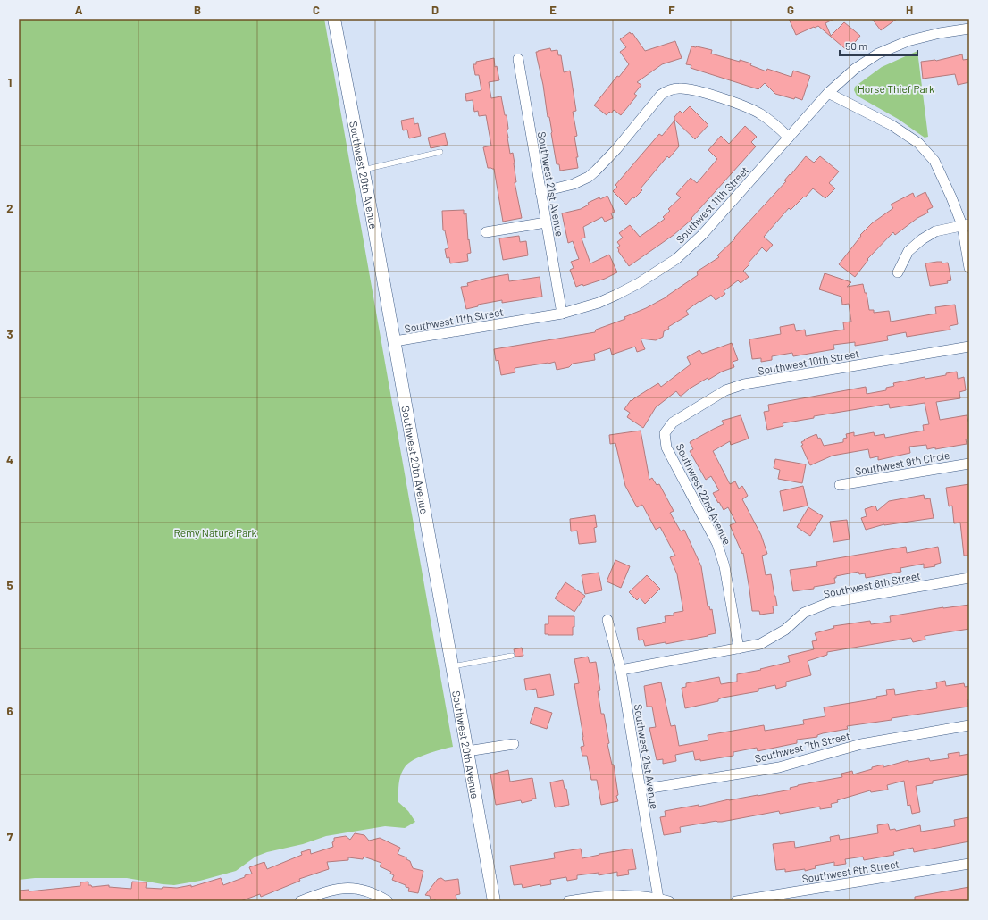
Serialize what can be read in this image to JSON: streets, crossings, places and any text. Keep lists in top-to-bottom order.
{
  "streets": {
    "street": [
      "Southwest 20th Avenue",
      "Southwest 21st Avenue",
      "Southwest 11th Street",
      "Southwest 10th Street",
      "Southwest 9th Circle",
      "Southwest 22nd Avenue",
      "Southwest 8th Street",
      "Southwest 7th Street",
      "Southwest 6th Street"
    ]
  },
  "crossings": [
    ["Southwest 20th Avenue", "Southwest 11th Street"],
    ["Southwest 21st Avenue", "Southwest 11th Street"],
    ["Southwest 21st Avenue", "Southwest 8th Street"],
    ["Southwest 21st Avenue", "Southwest 7th Street"],
    ["Southwest 10th Street", "Southwest 22nd Avenue"],
    ["Southwest 22nd Avenue", "Southwest 8th Street"]
  ],
  "parks": ["Horse Thief Park", "Remy Nature Park"],
  "scale_bar": "50 m",
  "grid": {
    "columns": [
      "A",
      "B",
      "C",
      "D",
      "E",
      "F",
      "G",
      "H"
    ],
    "rows": [
      "1",
      "2",
      "3",
      "4",
      "5",
      "6",
      "7"
    ]
  }
}
